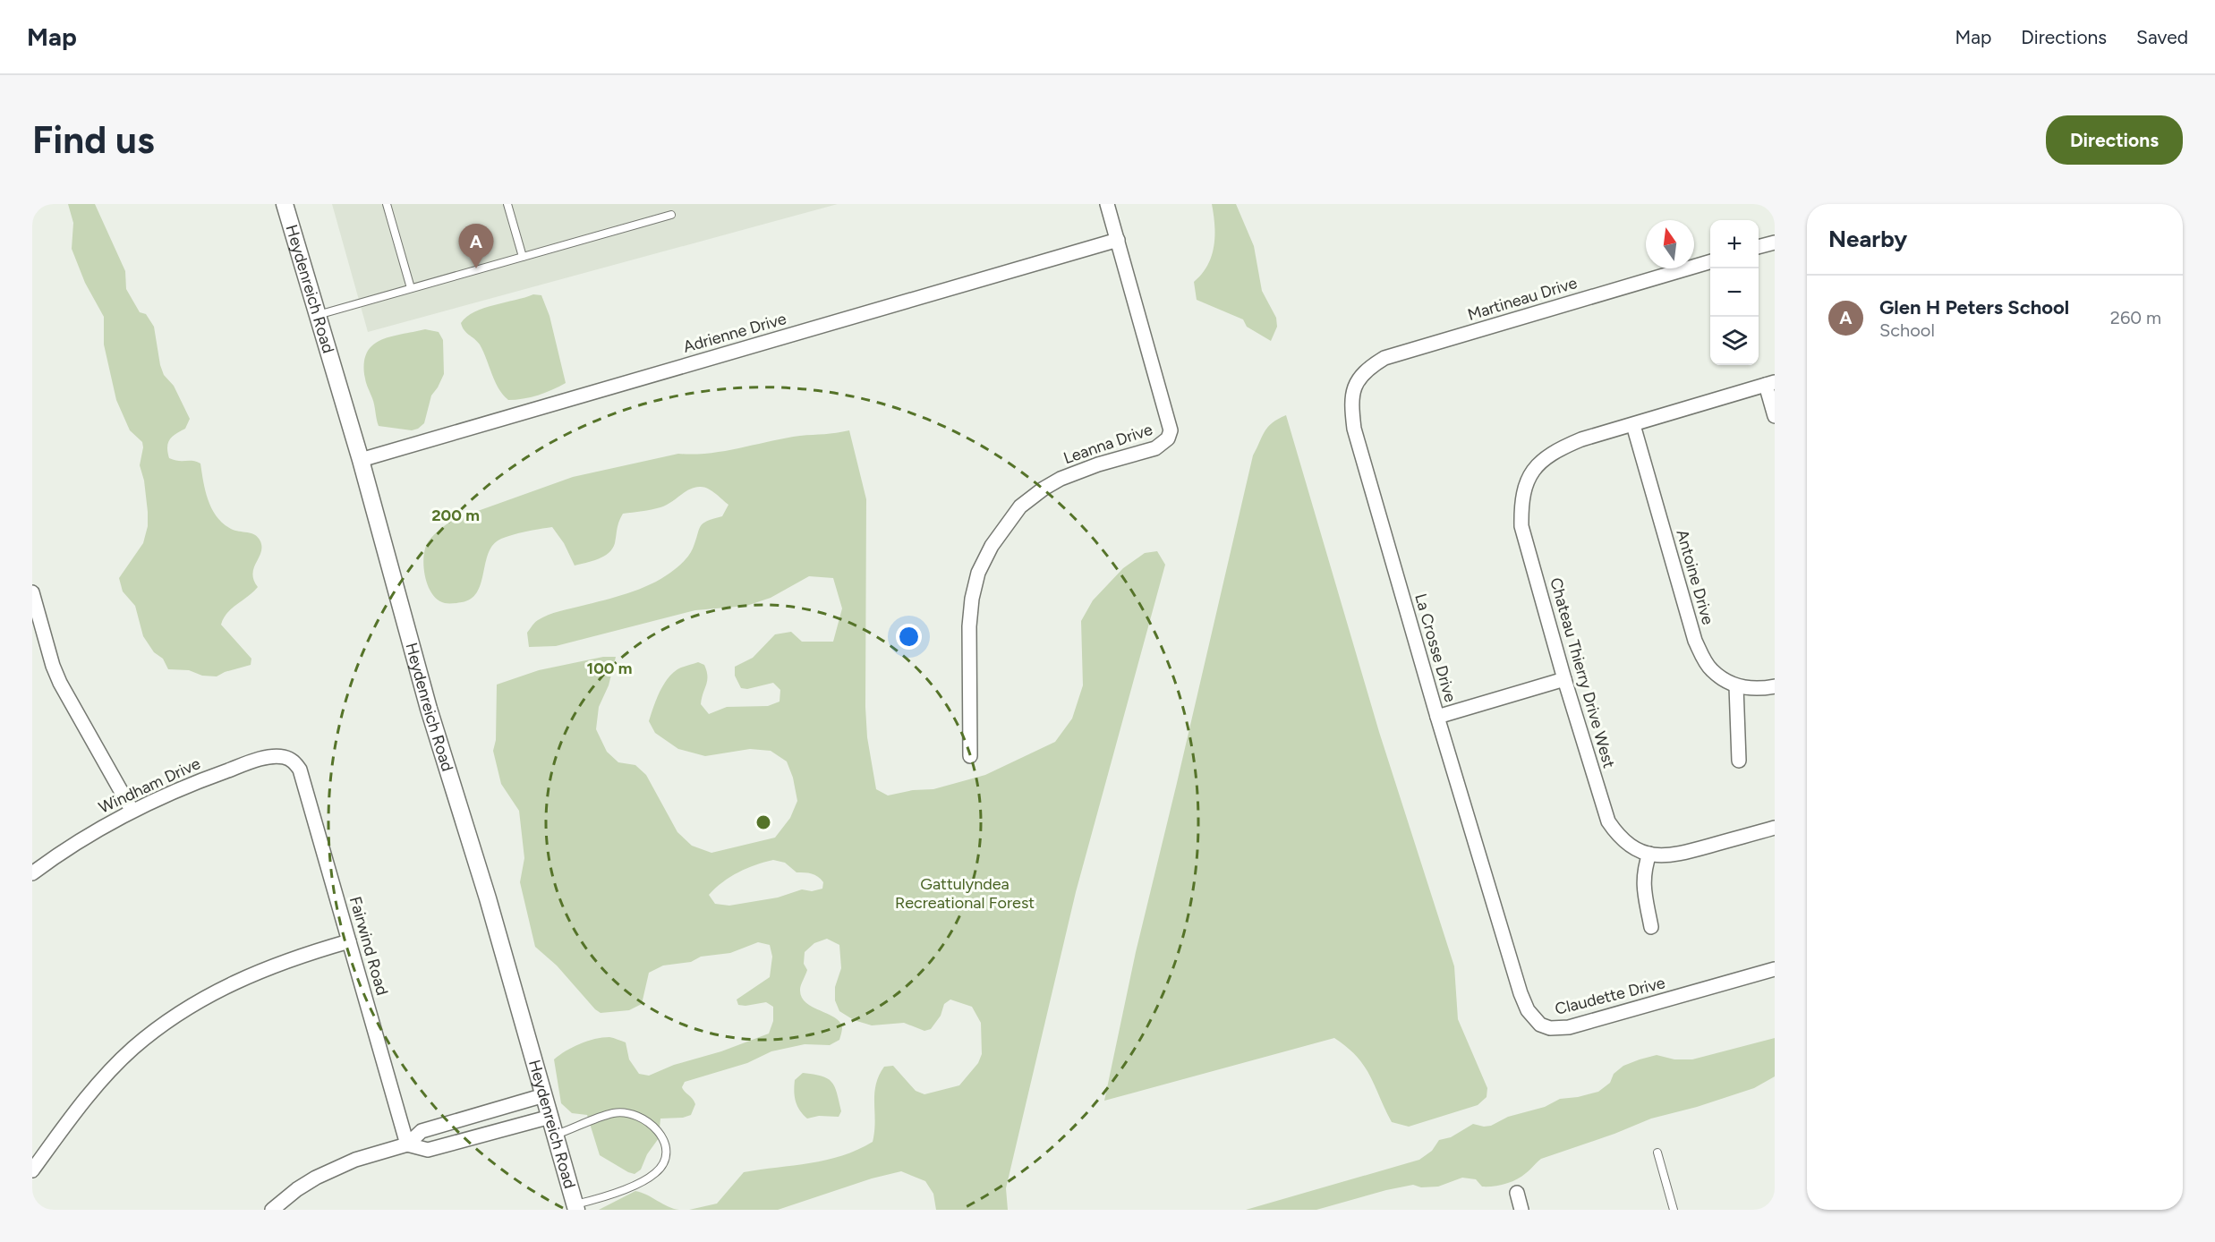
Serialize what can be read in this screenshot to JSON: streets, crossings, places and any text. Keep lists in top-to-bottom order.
{
  "streets": {
    "street": [
      "Heydenreich Road",
      "Martineau Drive",
      "Adrienne Drive",
      "Leanna Drive",
      "Antoine Drive",
      "La Crosse Drive",
      "Chateau Thierry Drive West",
      "Windham Drive",
      "Fairwind Road",
      "Claudette Drive"
    ]
  },
  "crossings": [
    ["Heydenreich Road", "Adrienne Drive"],
    ["Martineau Drive", "La Crosse Drive"],
    ["Adrienne Drive", "Leanna Drive"],
    ["Antoine Drive", "Chateau Thierry Drive West"],
    ["La Crosse Drive", "Claudette Drive"],
    ["Windham Drive", "Fairwind Road"]
  ],
  "parks": ["Gattulyndea Recreational Forest"],
  "north": "top",
  "page": {
    "header": "Map",
    "nav": ["Map", "Directions", "Saved"],
    "buttons": "Directions",
    "title": "Find us",
    "heading": "Nearby",
    "map_buttons": ["+", "−"],
    "pins": "A",
    "list": [
      {
        "mark": "A",
        "name": "Glen H Peters School",
        "note": "School",
        "value": "260 m"
      }
    ]
  },
  "rings": ["200 m", "100 m"]
}
